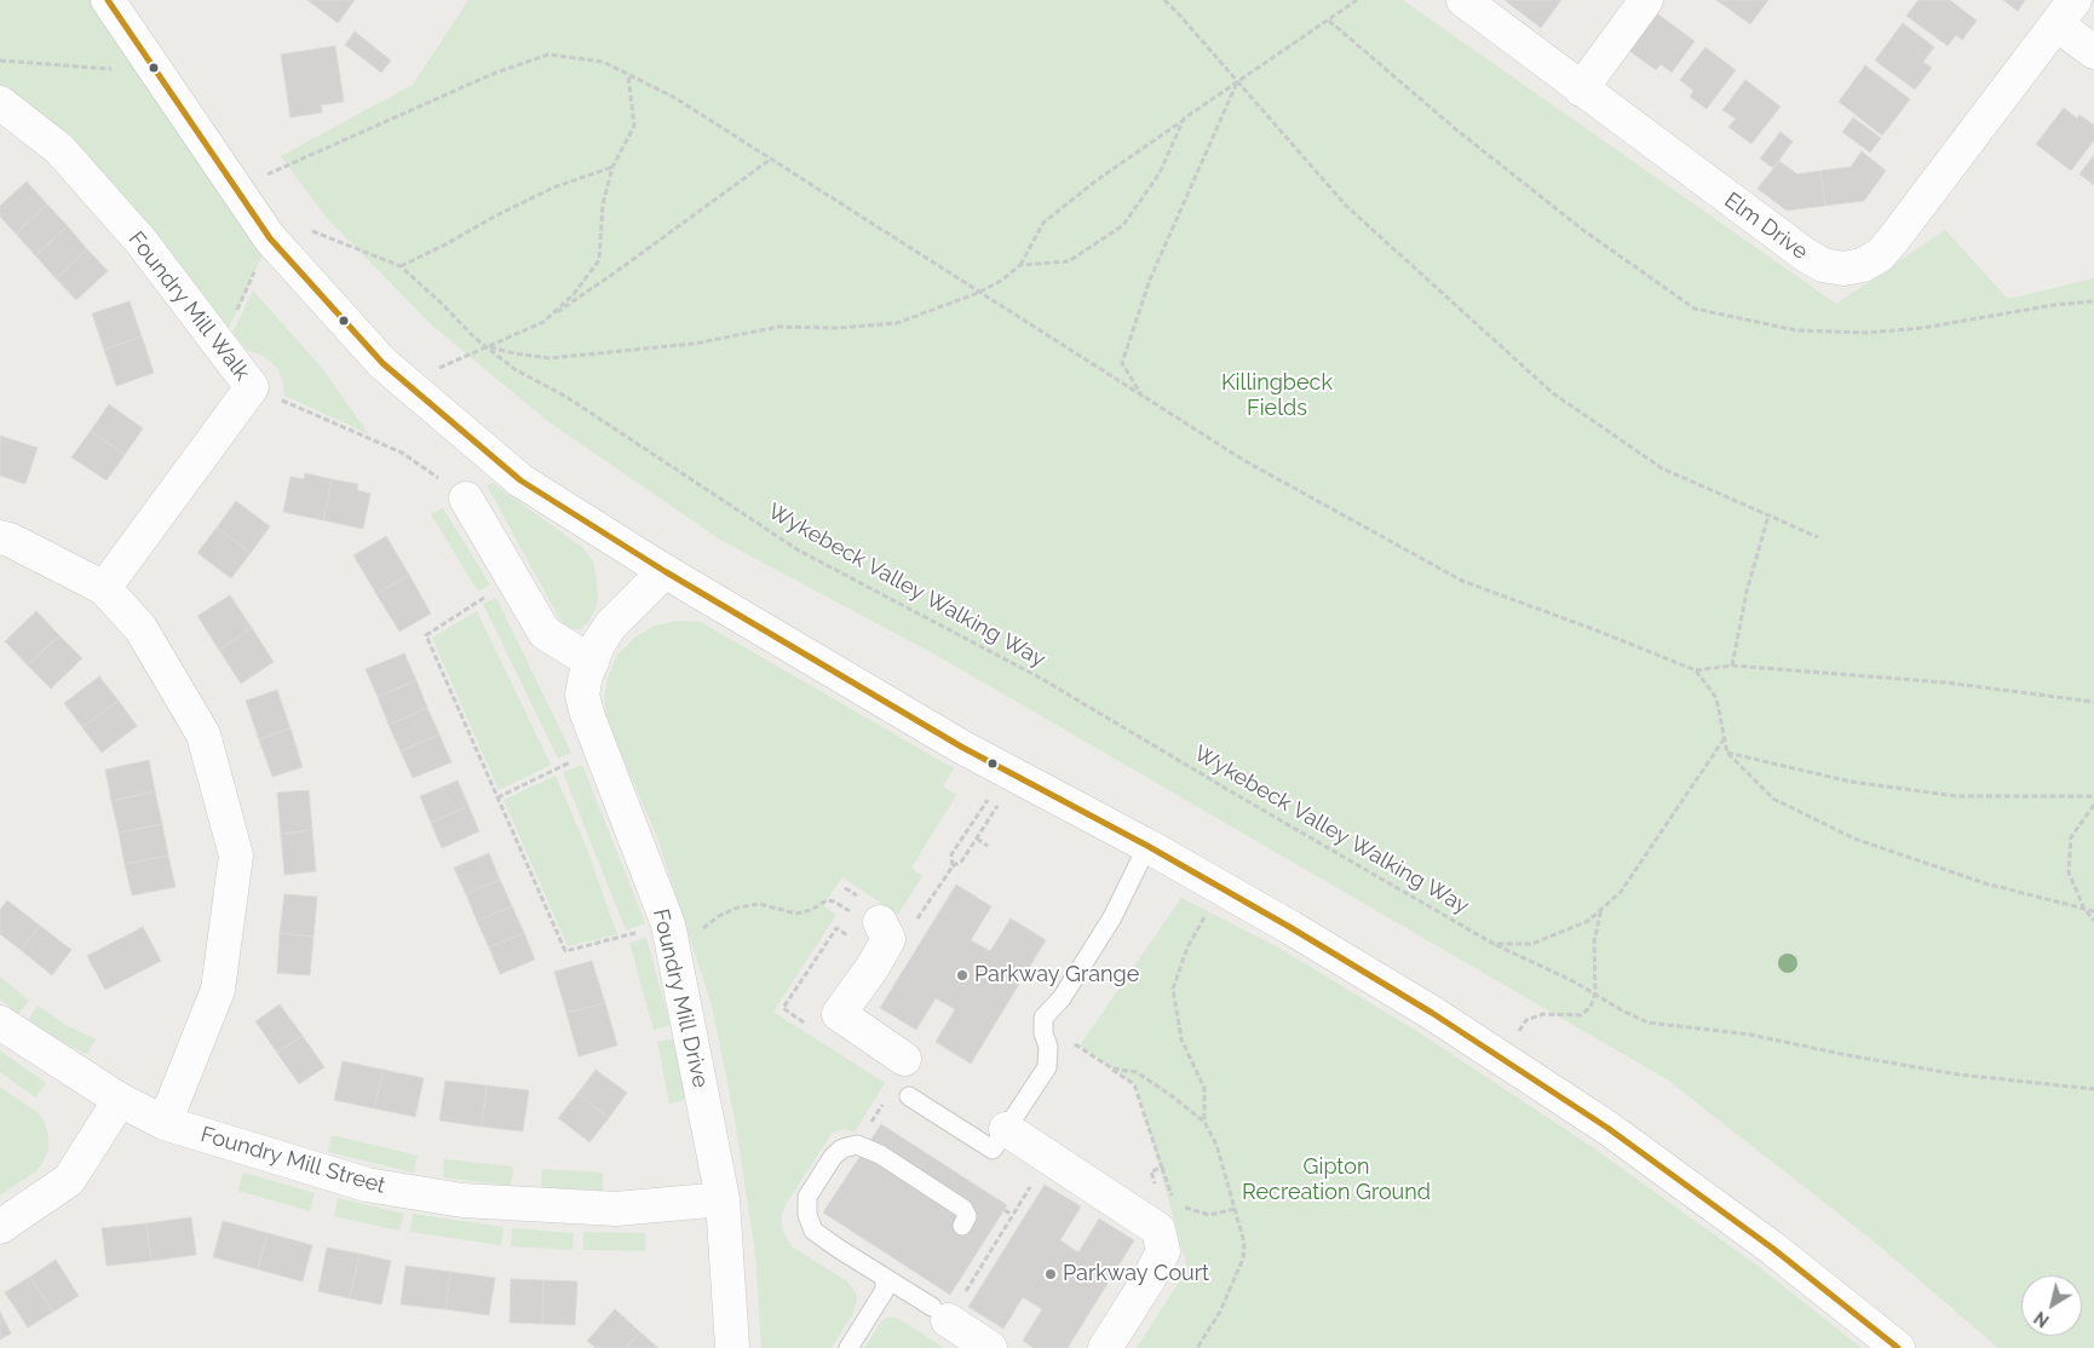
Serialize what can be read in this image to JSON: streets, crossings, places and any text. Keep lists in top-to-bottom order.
{
  "streets": {
    "street": [
      "Elm Drive",
      "Foundry Mill Walk",
      "Foundry Mill Drive",
      "Foundry Mill Street"
    ],
    "path": ["Wykebeck Valley Walking Way"]
  },
  "crossings": [
    ["Foundry Mill Drive", "Foundry Mill Street"]
  ],
  "parks": ["Killingbeck Fields", "Gipton Recreation Ground"],
  "places": ["Parkway Grange", "Parkway Court"],
  "north": "bottom left"
}
